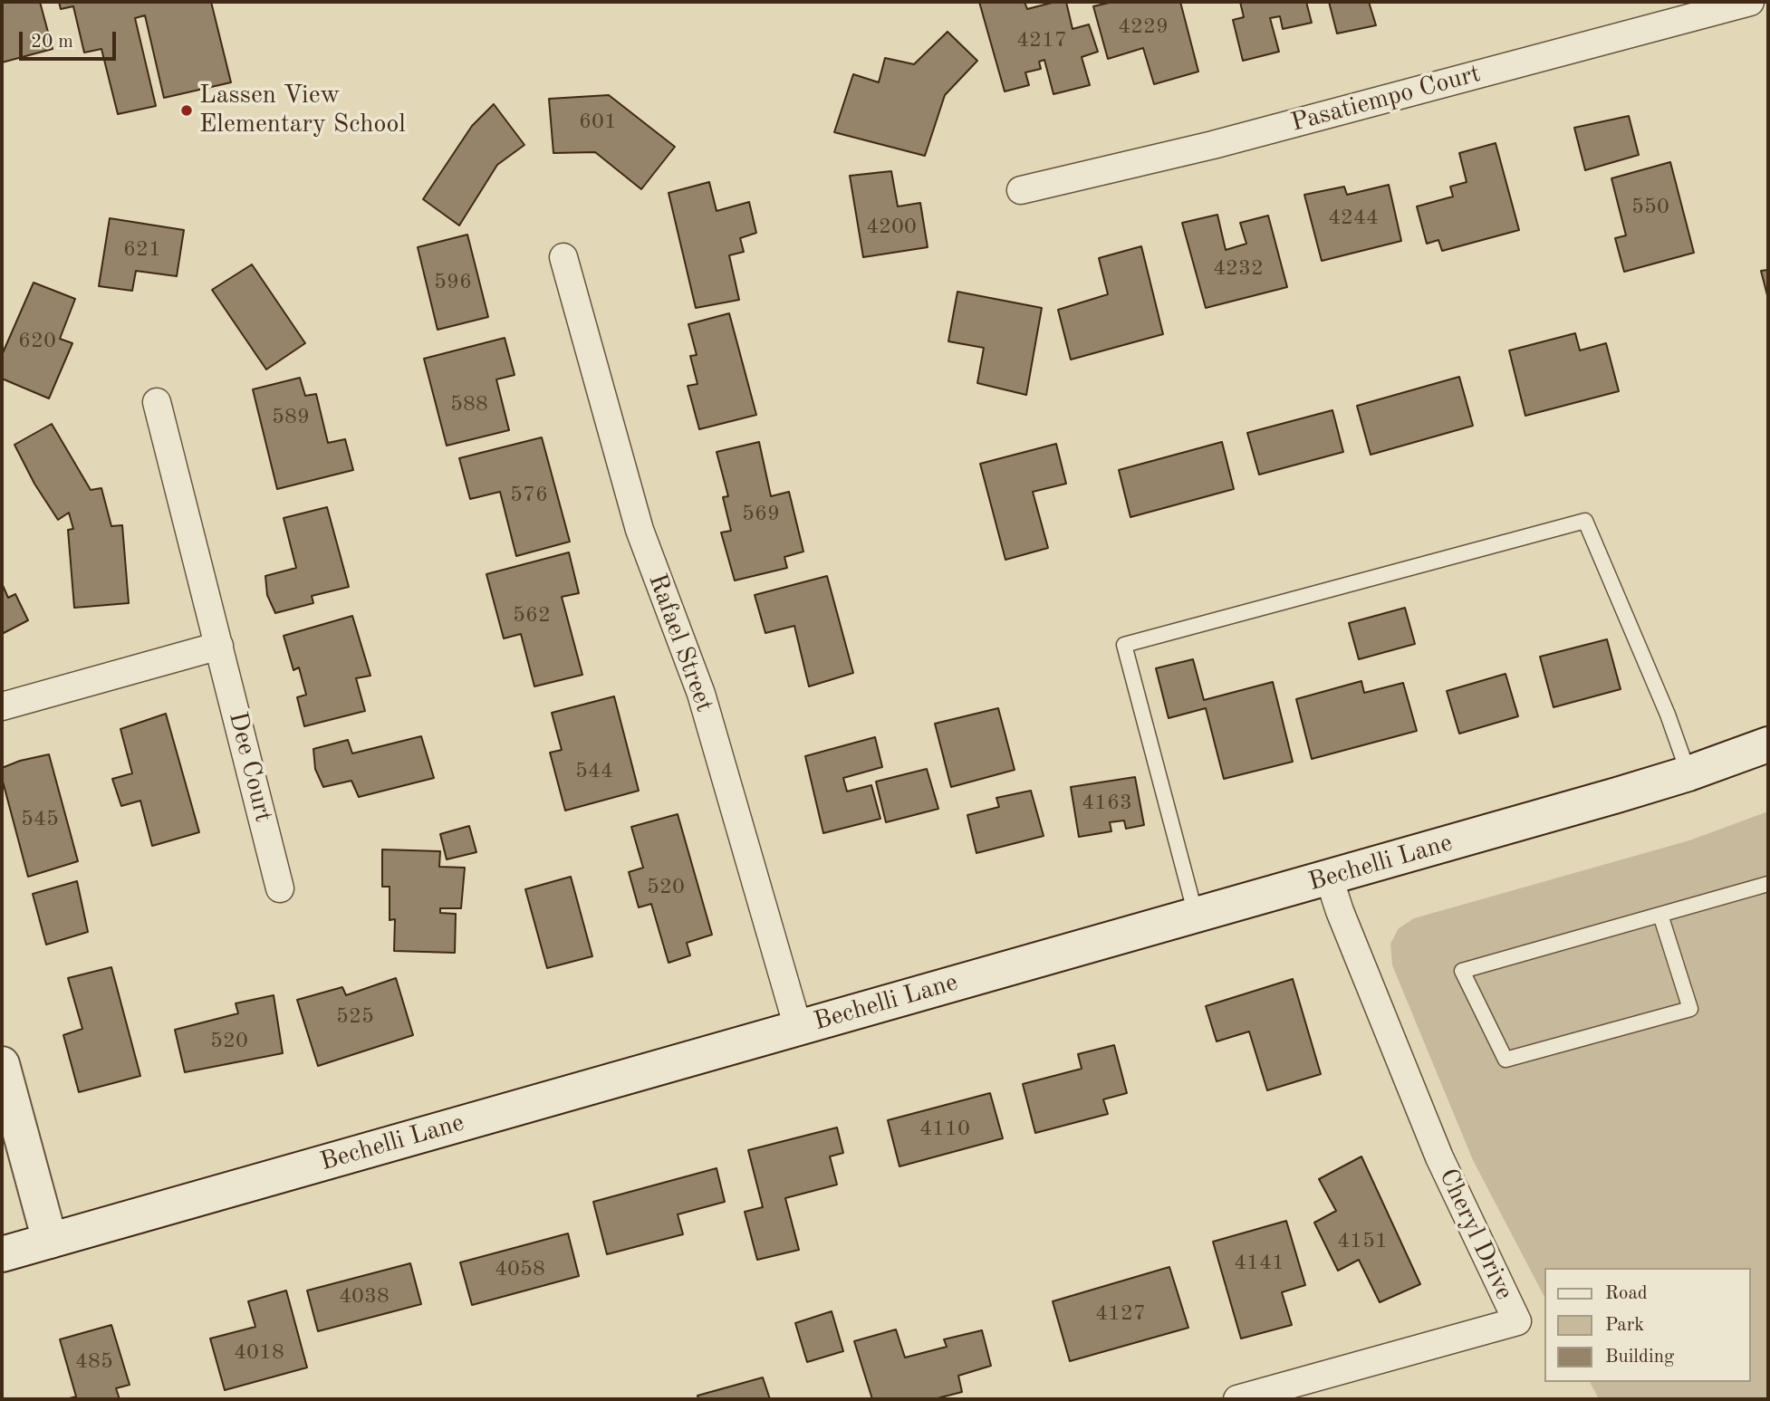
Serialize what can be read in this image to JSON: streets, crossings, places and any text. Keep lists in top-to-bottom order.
{
  "streets": {
    "main road": ["Bechelli Lane"],
    "street": [
      "Pasatiempo Court",
      "Rafael Street",
      "Dee Court",
      "Cheryl Drive"
    ]
  },
  "crossings": [
    ["Rafael Street", "Bechelli Lane"],
    ["Bechelli Lane", "Cheryl Drive"]
  ],
  "places": ["Lassen View Elementary School"],
  "house_numbers": [
    "4229",
    "4217",
    "601",
    "550",
    "4244",
    "4200",
    "621",
    "4232",
    "596",
    "620",
    "588",
    "589",
    "576",
    "569",
    "562",
    "544",
    "4163",
    "545",
    "520",
    "525",
    "520",
    "4110",
    "4151",
    "4141",
    "4058",
    "4038",
    "4127",
    "4018",
    "485"
  ],
  "legend": ["Road", "Park", "Building"],
  "scale_bar": "20 m"
}
